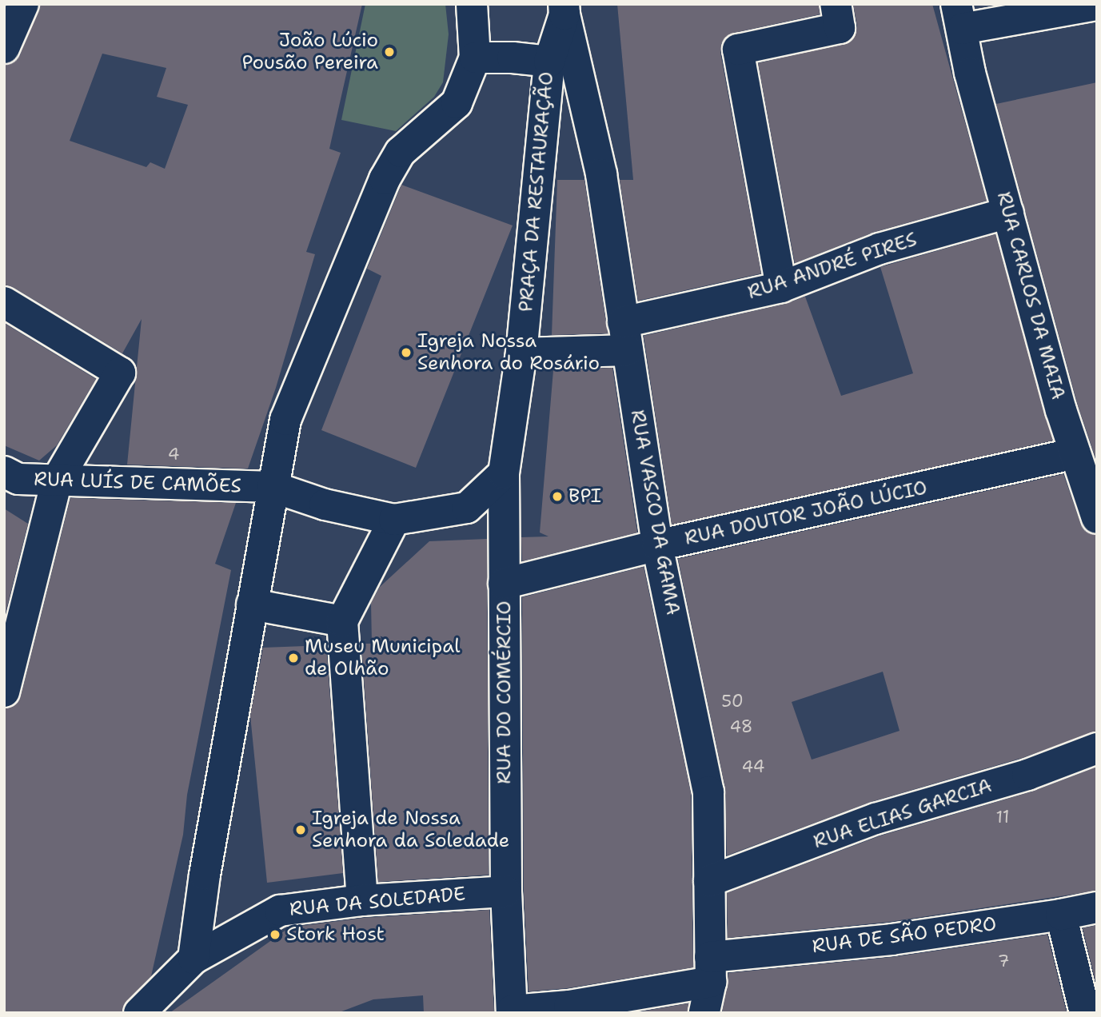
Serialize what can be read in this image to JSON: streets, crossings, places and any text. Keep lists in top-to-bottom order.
{
  "streets": {
    "street": [
      "PRAÇA DA RESTAURAÇÃO",
      "RUA ANDRÉ PIRES",
      "RUA CARLOS DA MAIA",
      "RUA LUÍS DE CAMÕES",
      "RUA VASCO DA GAMA",
      "RUA DOUTOR JOÃO LÚCIO",
      "RUA DO COMÉRCIO",
      "RUA ELIAS GARCIA",
      "RUA DA SOLEDADE",
      "RUA DE SÃO PEDRO"
    ]
  },
  "crossings": [
    ["PRAÇA DA RESTAURAÇÃO", "RUA ANDRÉ PIRES"],
    ["PRAÇA DA RESTAURAÇÃO", "RUA VASCO DA GAMA"],
    ["PRAÇA DA RESTAURAÇÃO", "RUA DO COMÉRCIO"],
    ["RUA ANDRÉ PIRES", "RUA CARLOS DA MAIA"],
    ["RUA ANDRÉ PIRES", "RUA VASCO DA GAMA"],
    ["RUA CARLOS DA MAIA", "RUA DOUTOR JOÃO LÚCIO"],
    ["RUA VASCO DA GAMA", "RUA DOUTOR JOÃO LÚCIO"],
    ["RUA VASCO DA GAMA", "RUA ELIAS GARCIA"],
    ["RUA VASCO DA GAMA", "RUA DE SÃO PEDRO"],
    ["RUA DOUTOR JOÃO LÚCIO", "RUA DO COMÉRCIO"],
    ["RUA DO COMÉRCIO", "RUA DA SOLEDADE"],
    ["RUA DO COMÉRCIO", "RUA DE SÃO PEDRO"]
  ],
  "places": [
    "João Lúcio Pousão Pereira",
    "Igreja Nossa Senhora do Rosário",
    "BPI",
    "Museu Municipal de Olhão",
    "Igreja de Nossa Senhora da Soledade",
    "Stork Host"
  ],
  "house_numbers": [
    "4",
    "50",
    "48",
    "44",
    "11",
    "7"
  ]
}
